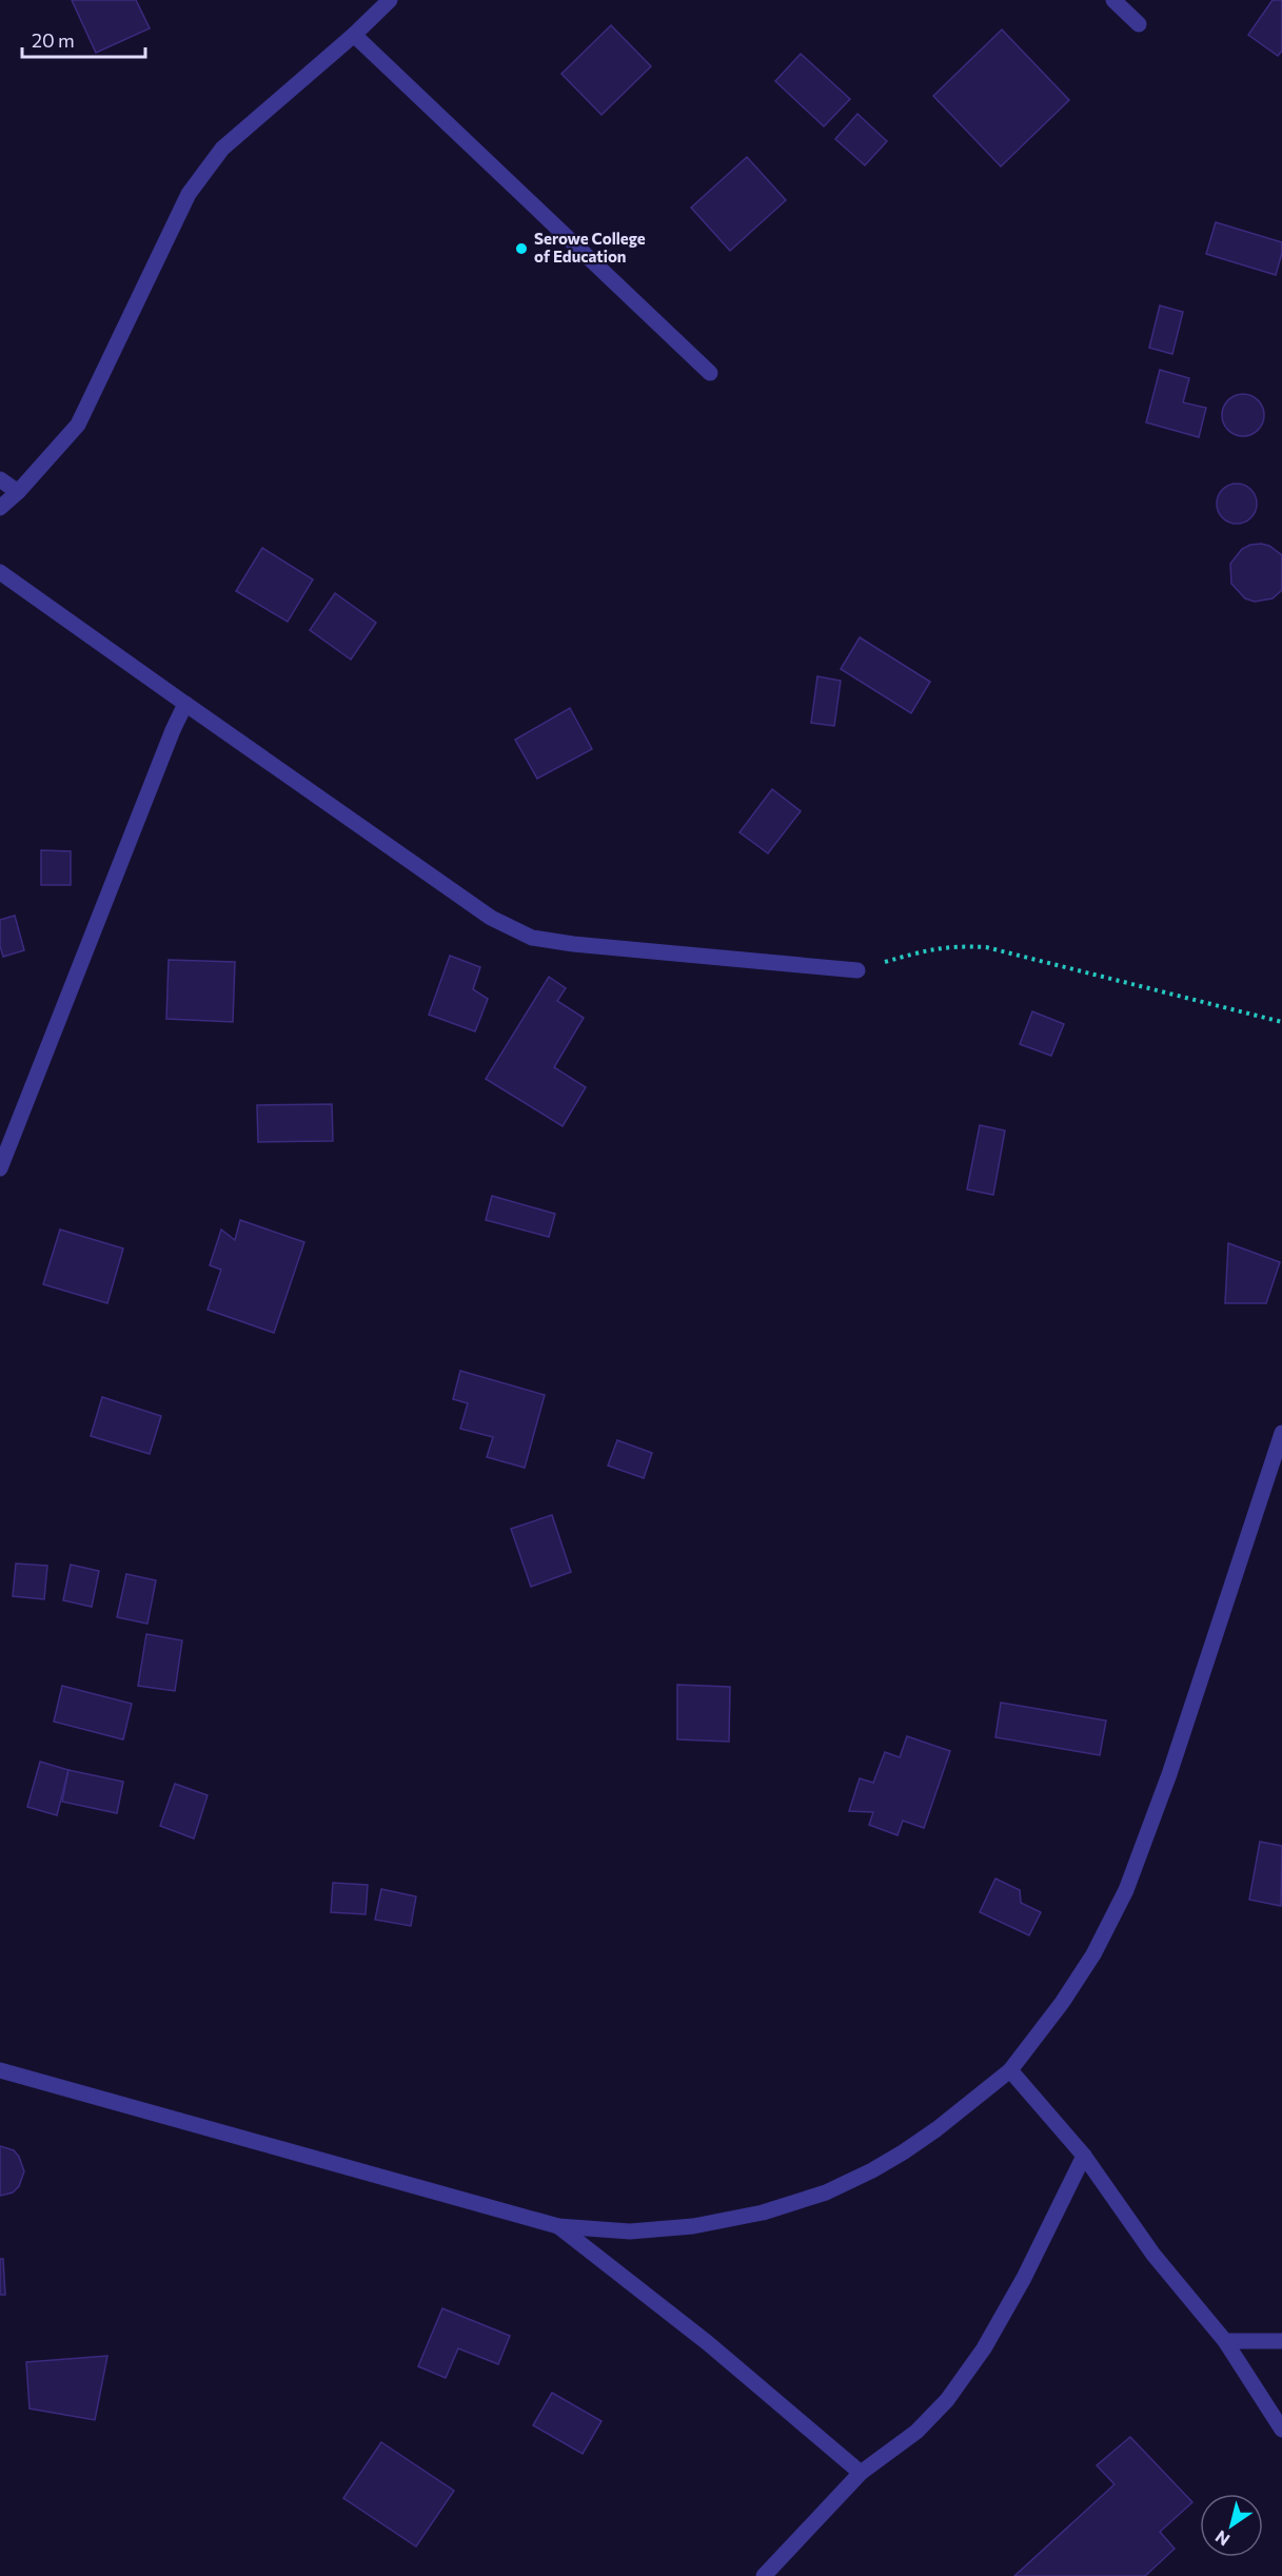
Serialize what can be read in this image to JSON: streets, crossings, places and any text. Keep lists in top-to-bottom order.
{
  "places": ["Serowe College of Education"],
  "scale_bar": "20 m",
  "north": "bottom left"
}
